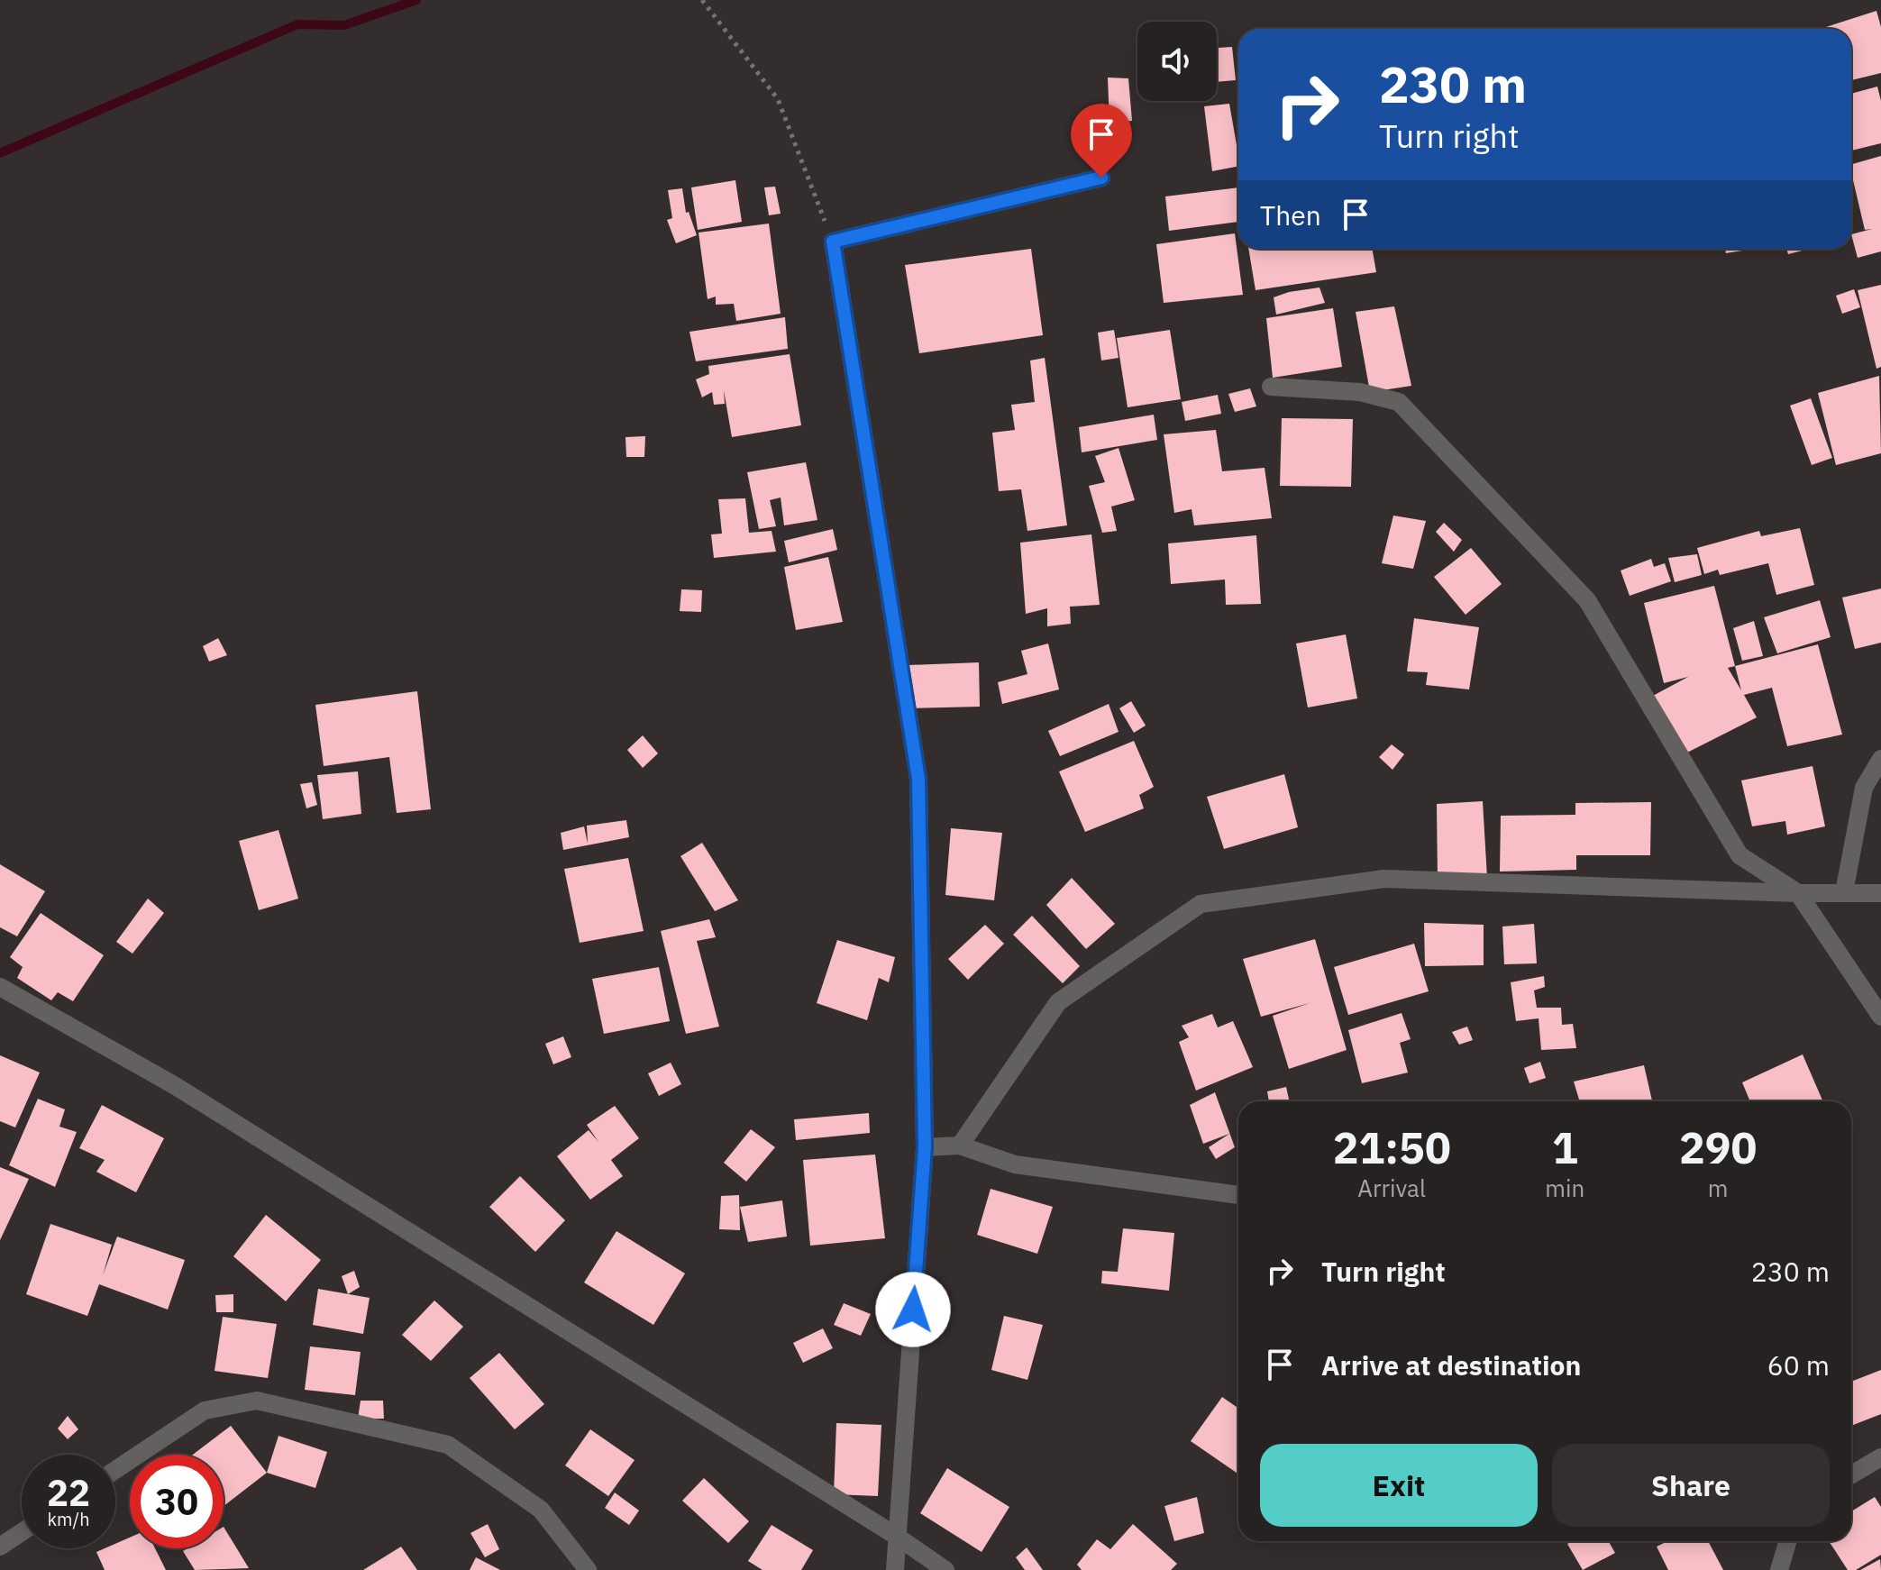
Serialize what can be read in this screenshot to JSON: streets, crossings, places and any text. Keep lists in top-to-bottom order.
{
  "page": {
    "turn": ["230 m", "Turn right"],
    "then": "Then",
    "eta": [
      "21:50",
      "Arrival",
      "1",
      "min",
      "290",
      "m"
    ],
    "list": [
      {
        "name": "Turn right",
        "value": "230 m"
      },
      {
        "name": "Arrive at destination",
        "value": "60 m"
      }
    ],
    "buttons": ["Exit", "Share"],
    "speed": "22 km/h",
    "limit": "30"
  }
}
